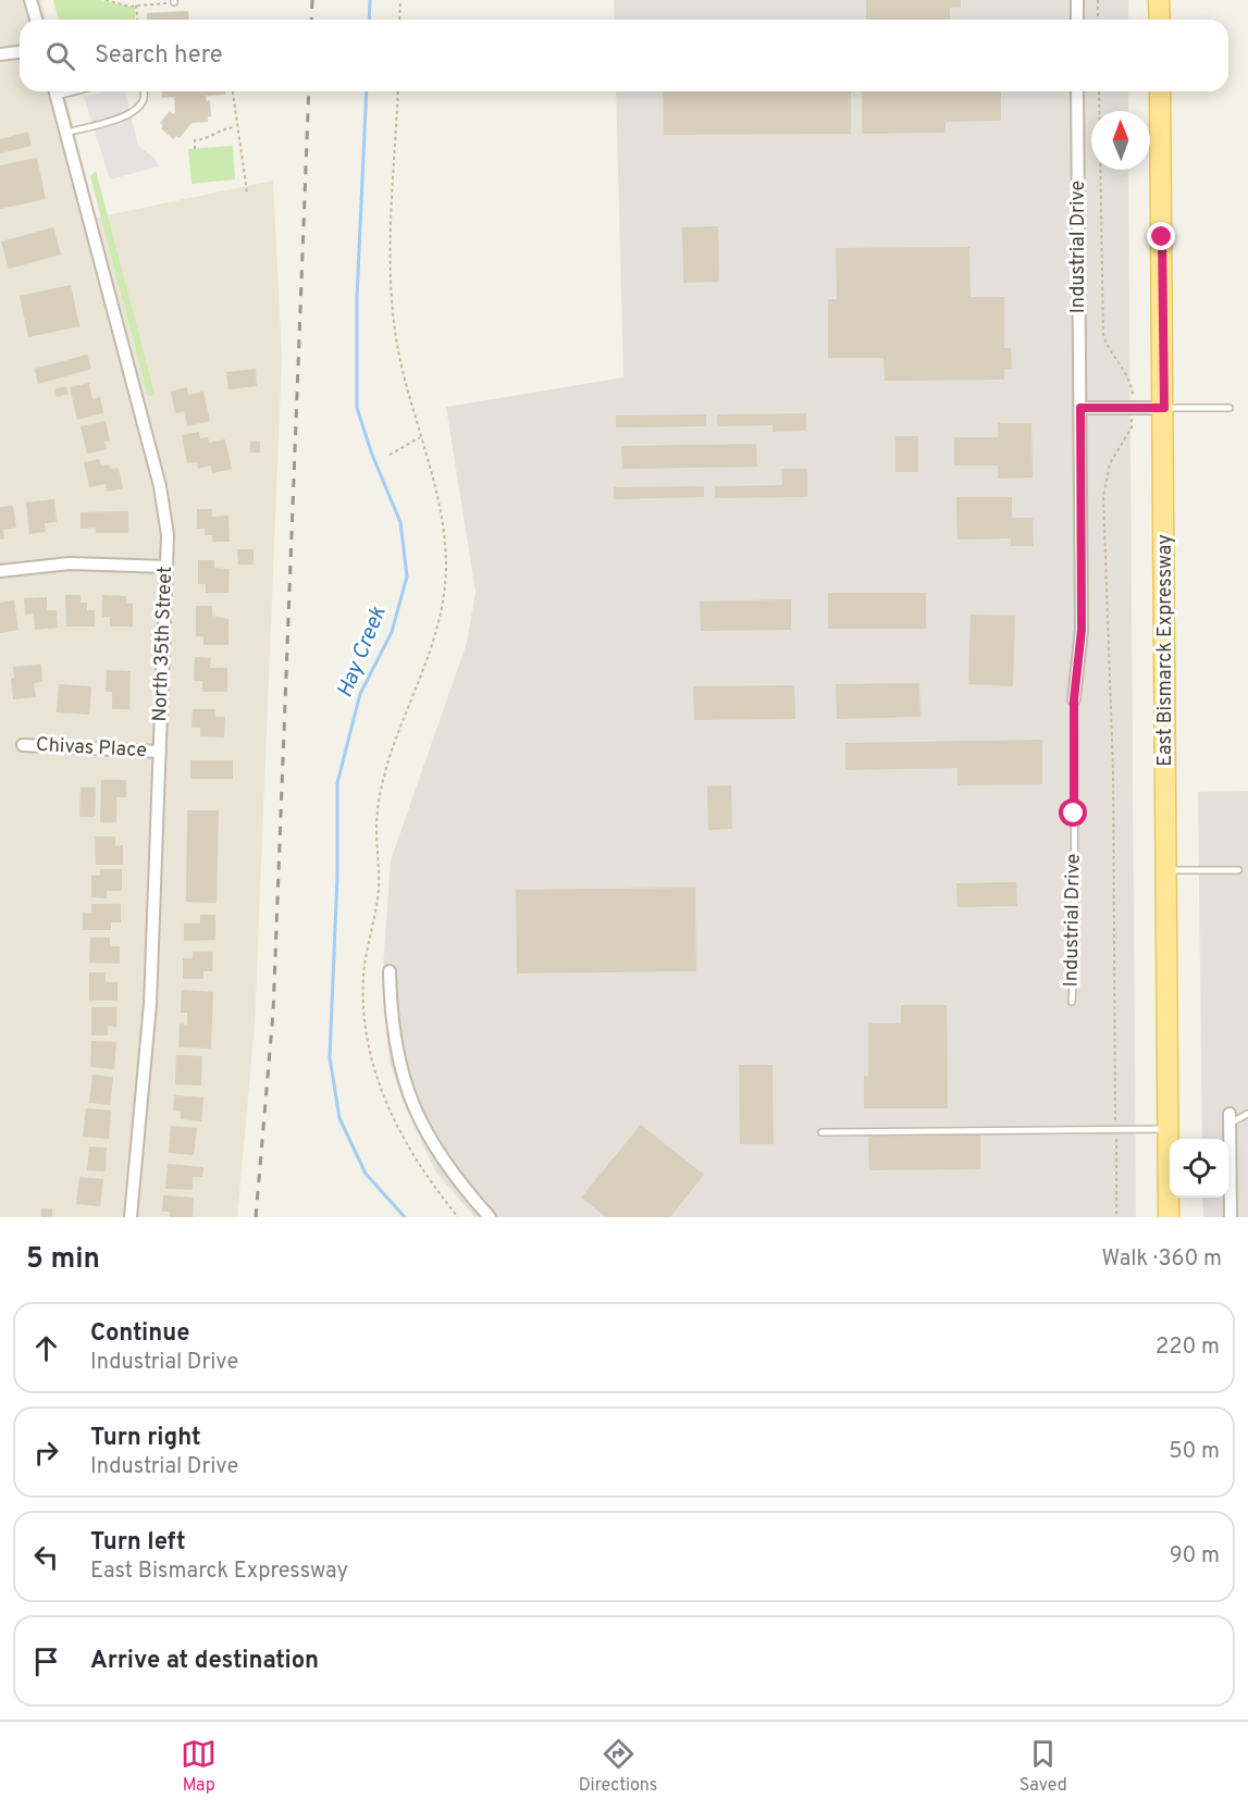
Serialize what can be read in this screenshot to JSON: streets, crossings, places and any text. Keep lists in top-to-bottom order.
{
  "streets": {
    "main road": ["East Bismarck Expressway"],
    "street": ["Industrial Drive", "North 35th Street", "Chivas Place"]
  },
  "crossings": [
    ["North 35th Street", "Chivas Place"]
  ],
  "water": ["Hay Creek"],
  "north": "top",
  "page": {
    "search": "Search here",
    "heading": ["5 min", "Walk · 360 m"],
    "list": [
      ["Continue", "Industrial Drive", "220 m"],
      ["Turn right", "Industrial Drive", "50 m"],
      ["Turn left", "East Bismarck Expressway", "90 m"],
      "Arrive at destination"
    ],
    "nav": ["Map", "Directions", "Saved"]
  }
}
